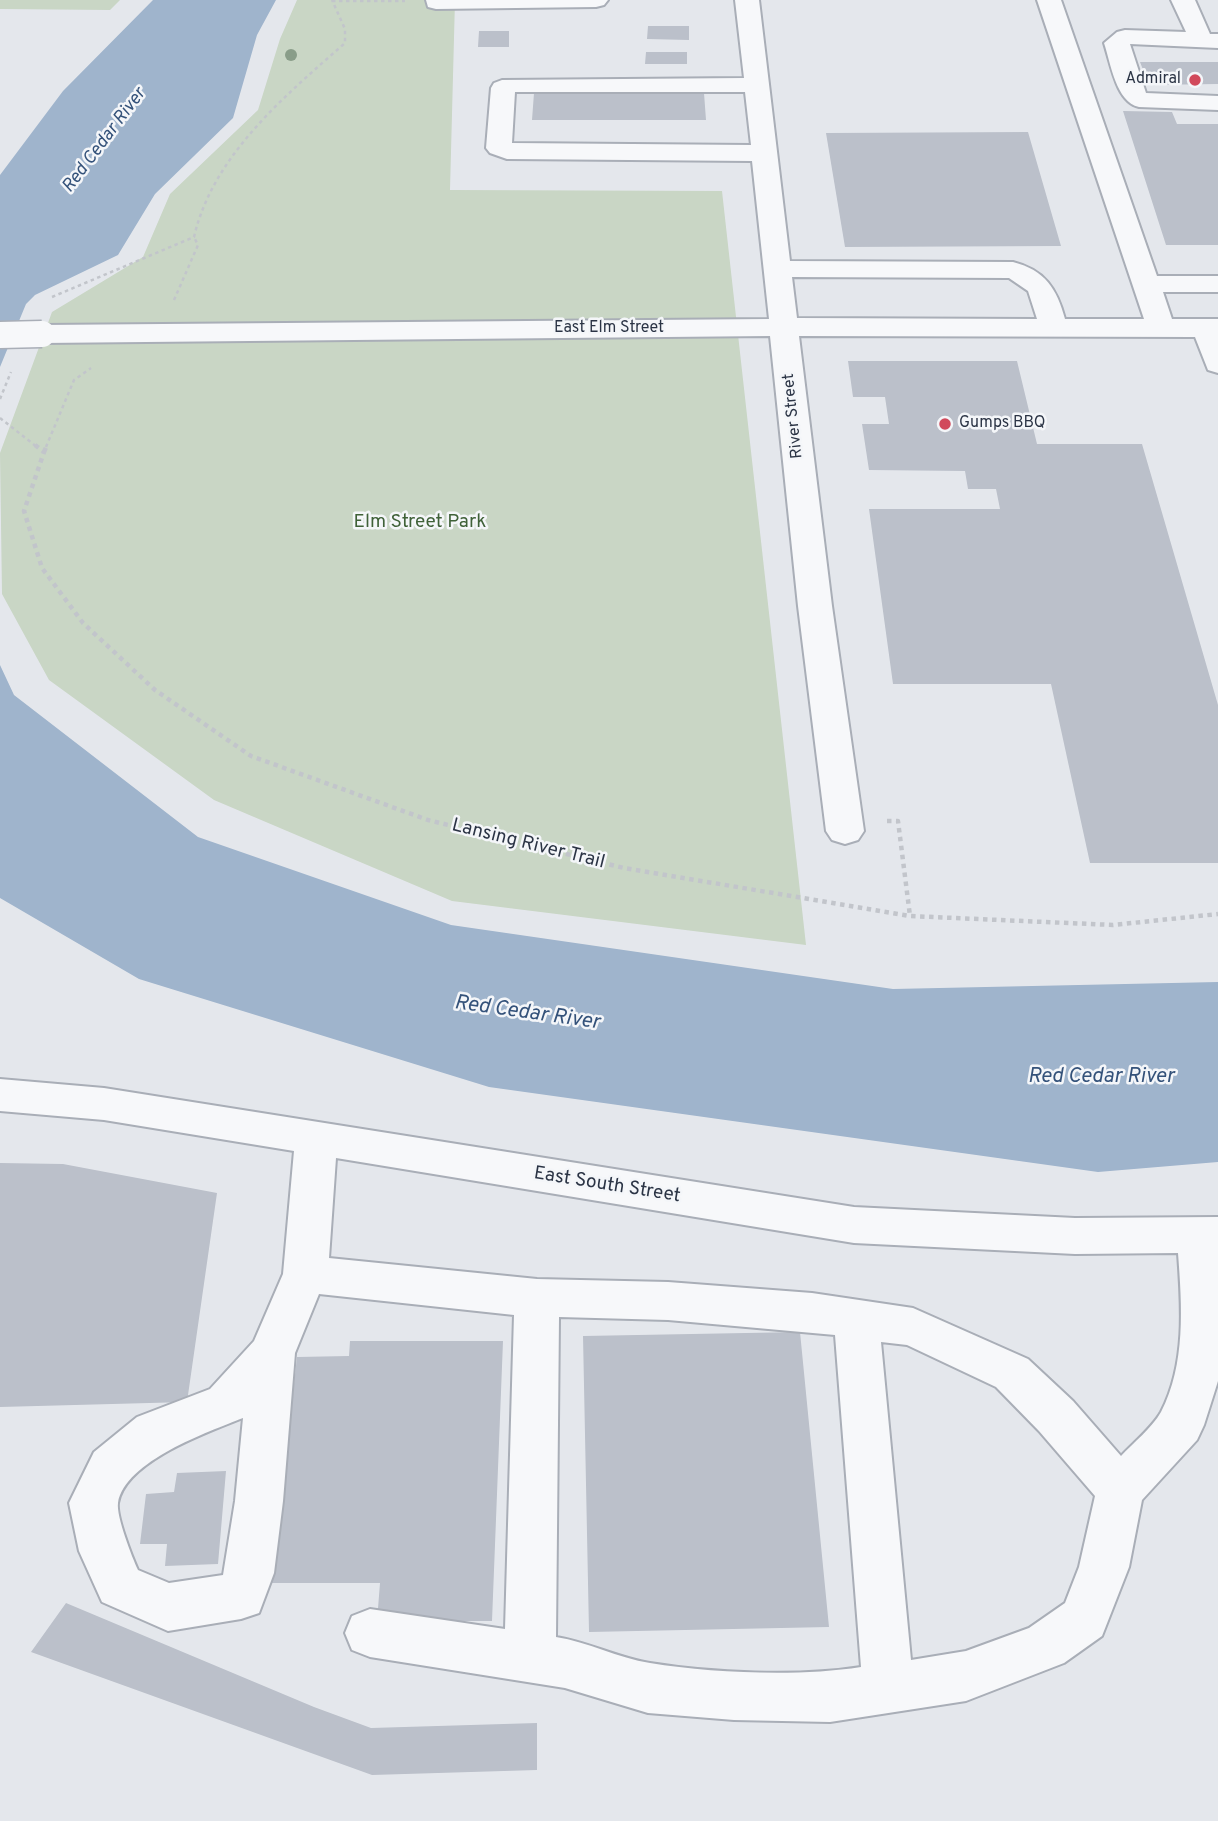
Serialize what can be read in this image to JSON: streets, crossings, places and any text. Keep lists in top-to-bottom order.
{
  "streets": {
    "street": ["East Elm Street", "River Street", "East South Street"],
    "path": ["Lansing River Trail"]
  },
  "crossings": [
    ["East Elm Street", "River Street"]
  ],
  "water": ["Red Cedar River"],
  "parks": ["Elm Street Park"],
  "places": ["Admiral", "Gumps BBQ"]
}
